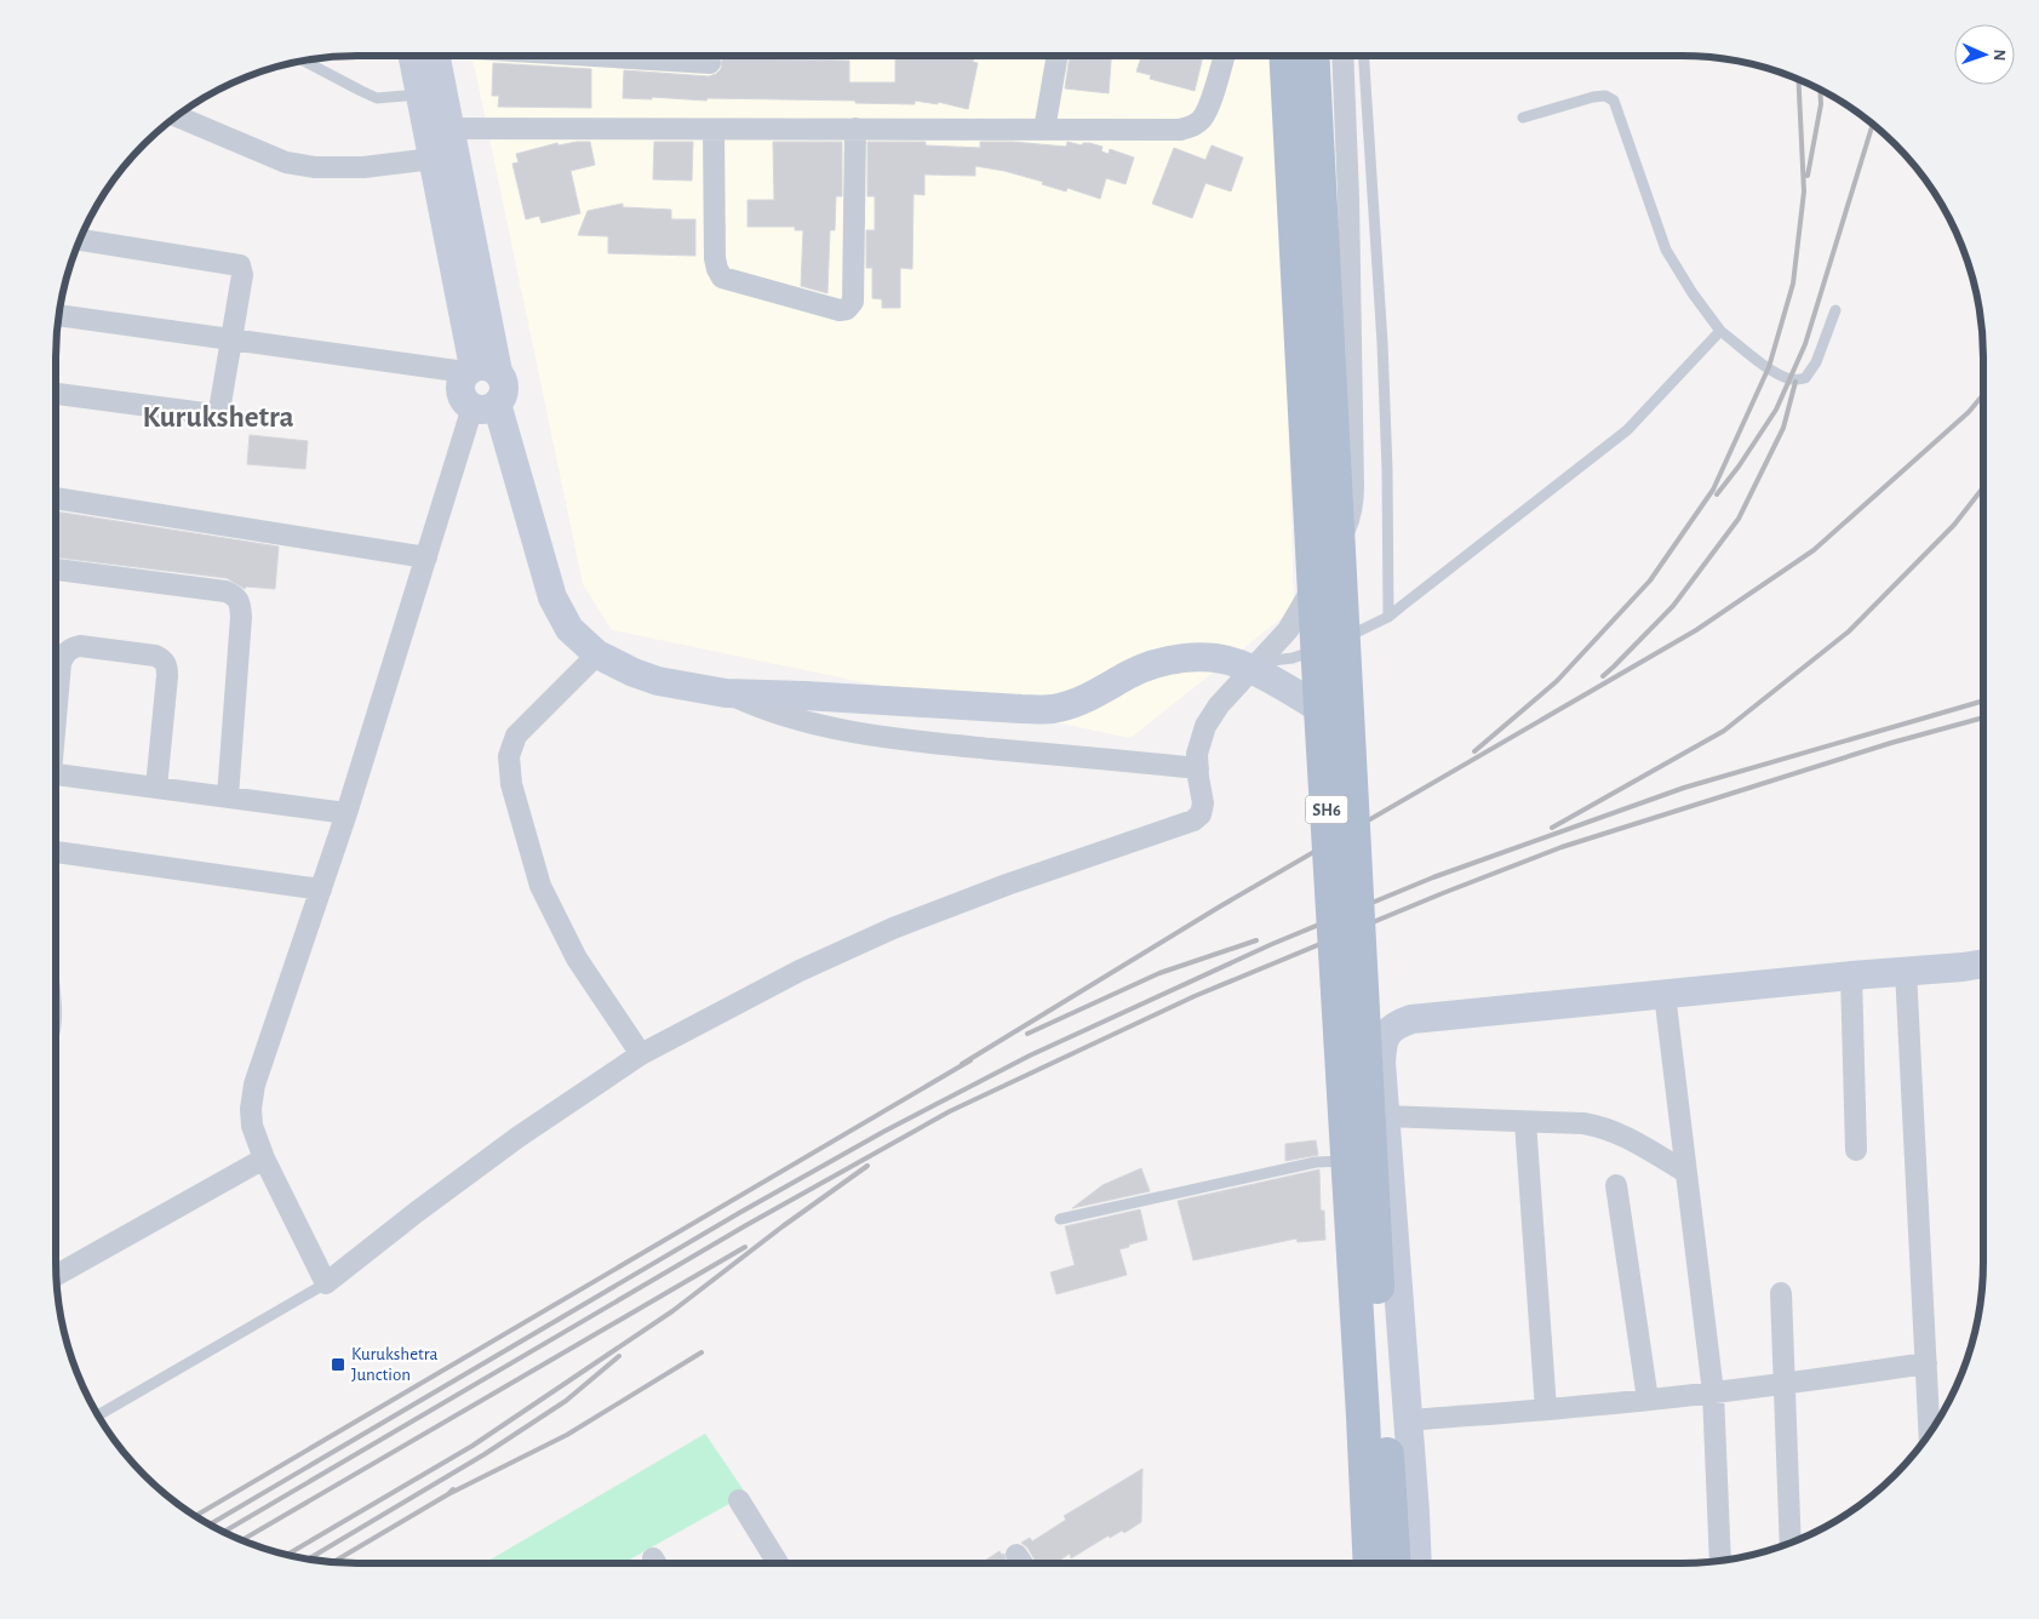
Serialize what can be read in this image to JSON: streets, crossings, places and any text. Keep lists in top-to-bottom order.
{
  "streets": {
    "main road": ["SH6"]
  },
  "districts": ["Kurukshetra"],
  "places": {
    "transit": ["Kurukshetra Junction"]
  },
  "north": "right"
}
